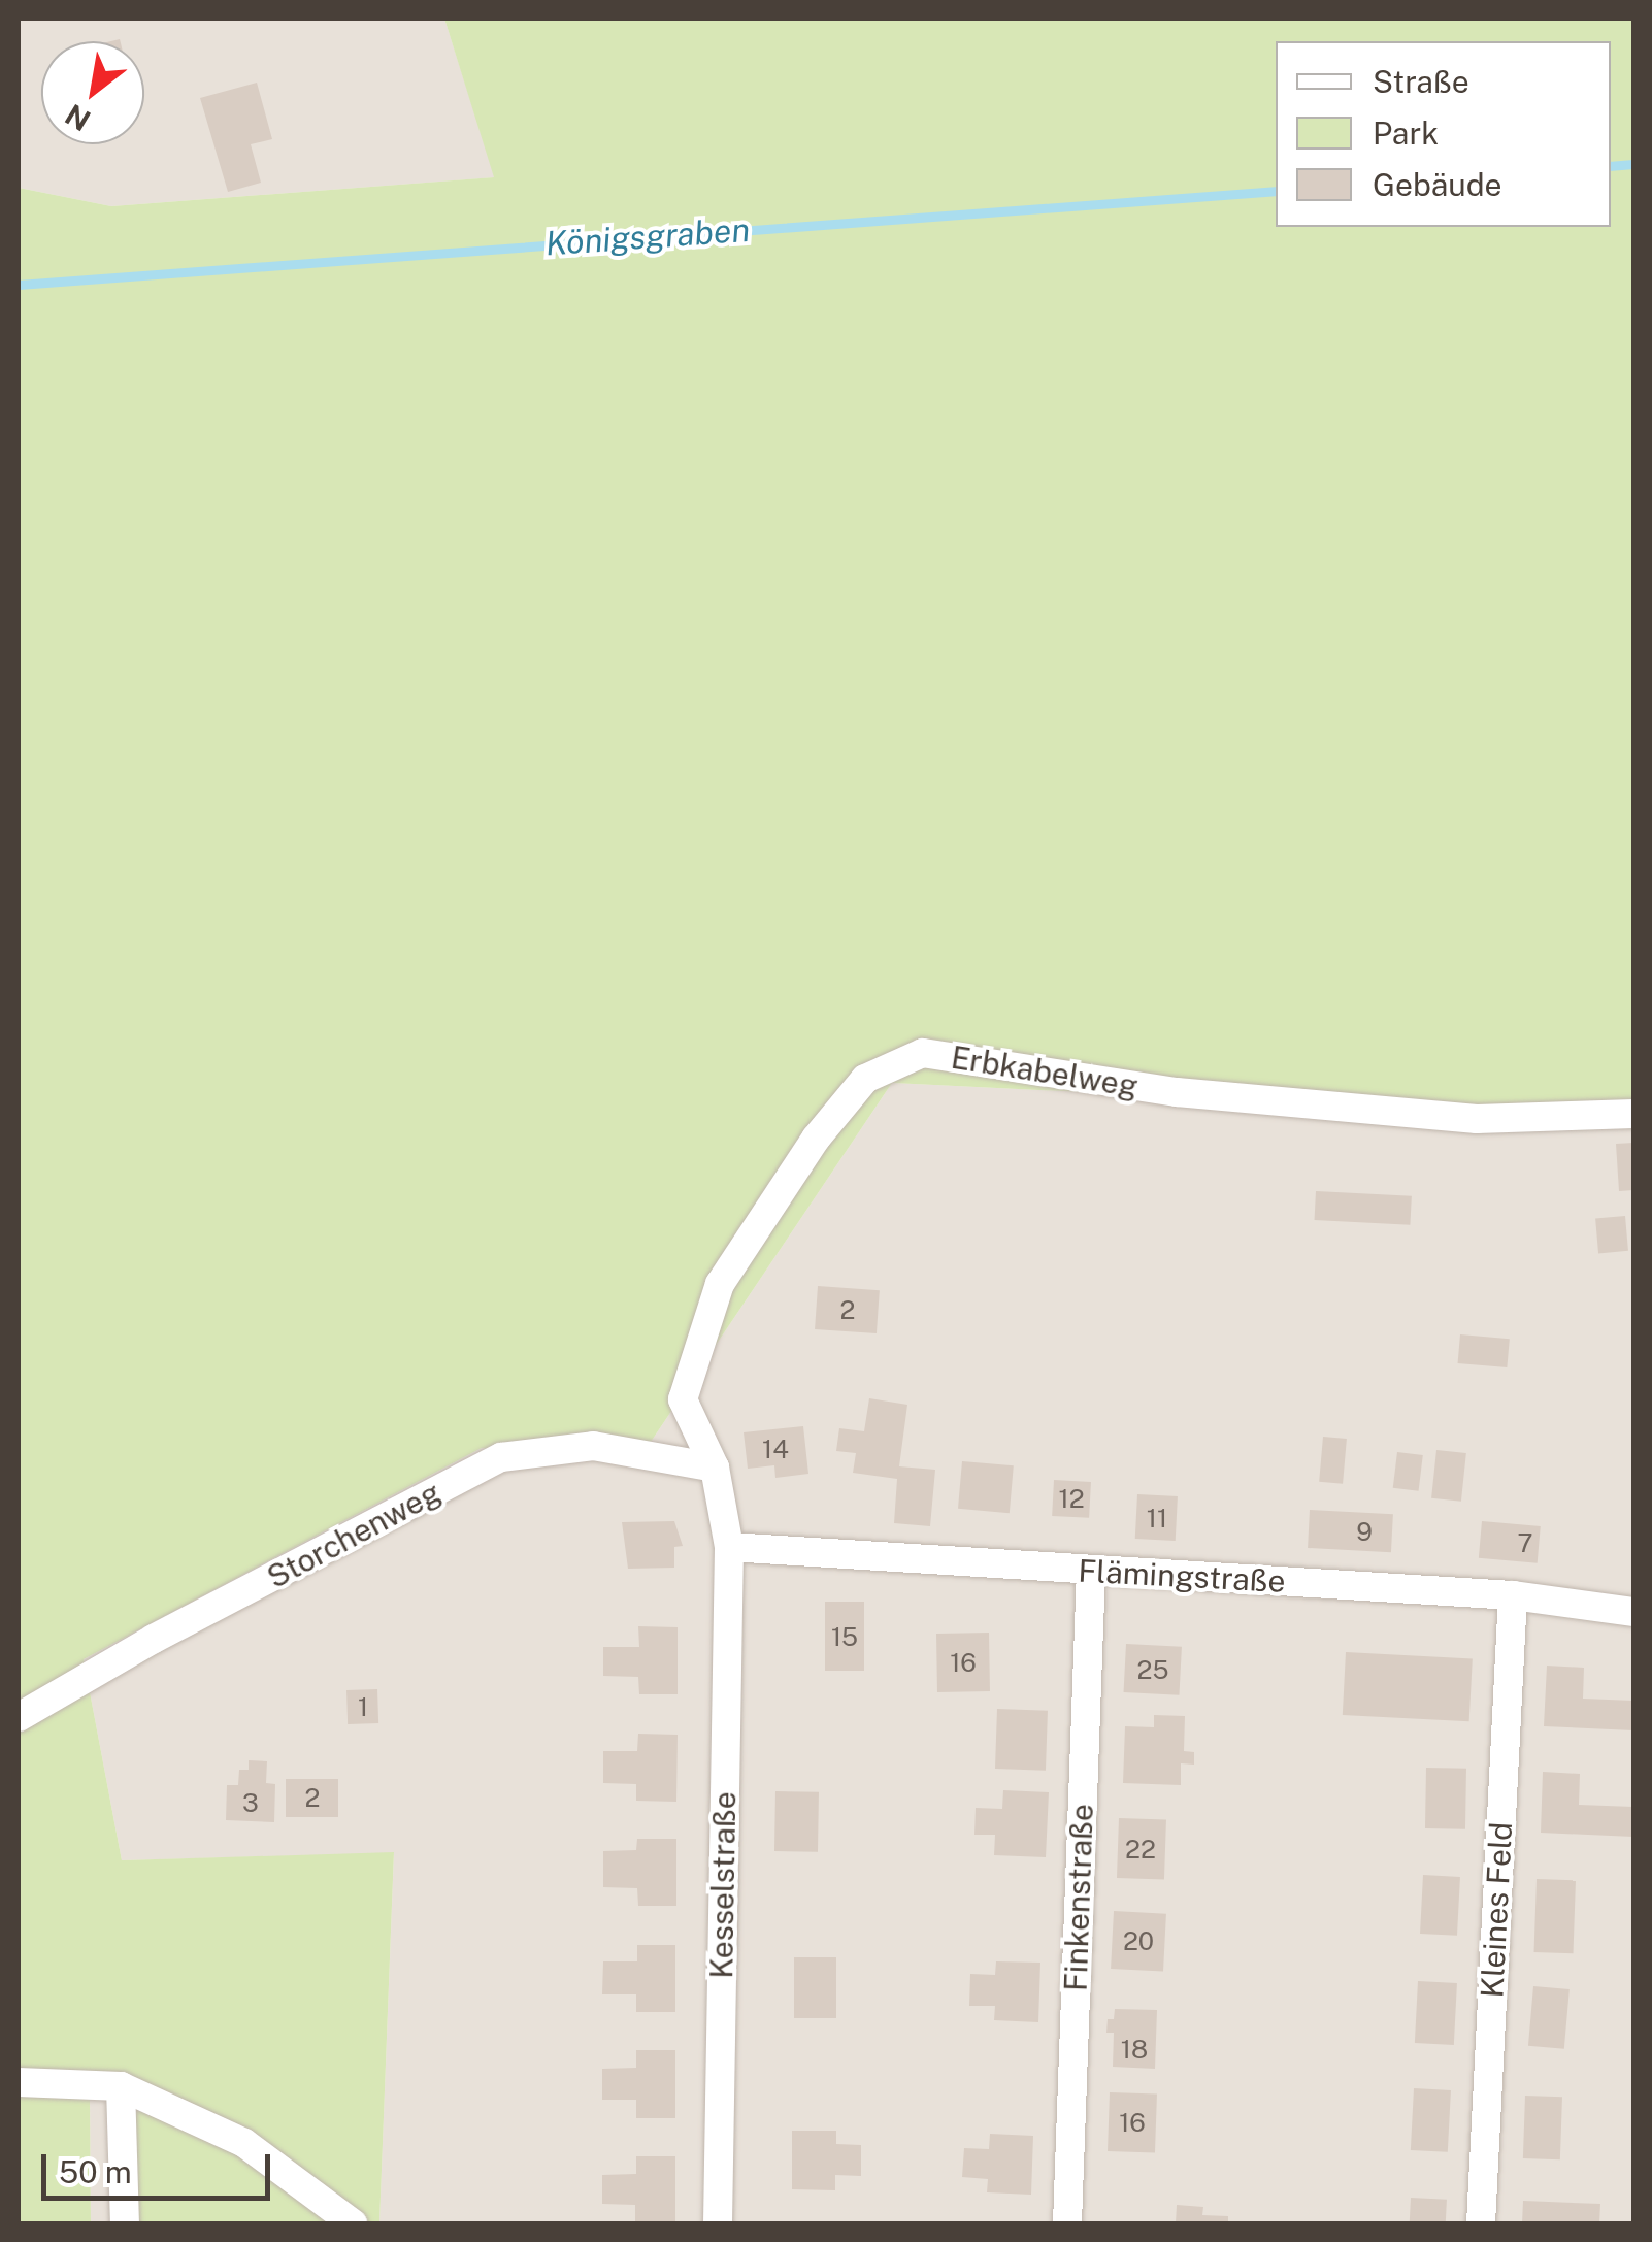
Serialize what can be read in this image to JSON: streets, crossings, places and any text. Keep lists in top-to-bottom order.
{
  "streets": {
    "street": [
      "Erbkabelweg",
      "Storchenweg",
      "Flämingstraße",
      "Kesselstraße",
      "Finkenstraße",
      "Kleines Feld"
    ]
  },
  "crossings": [
    ["Erbkabelweg", "Storchenweg"],
    ["Erbkabelweg", "Flämingstraße"],
    ["Erbkabelweg", "Kesselstraße"],
    ["Flämingstraße", "Kesselstraße"],
    ["Flämingstraße", "Finkenstraße"],
    ["Flämingstraße", "Kleines Feld"]
  ],
  "water": ["Königsgraben"],
  "house_numbers": [
    "2",
    "14",
    "12",
    "11",
    "9",
    "7",
    "15",
    "16",
    "25",
    "1",
    "2",
    "3",
    "22",
    "20",
    "18",
    "16"
  ],
  "legend": ["Straße", "Park", "Gebäude"],
  "scale_bar": "50 m",
  "north": "bottom left"
}
